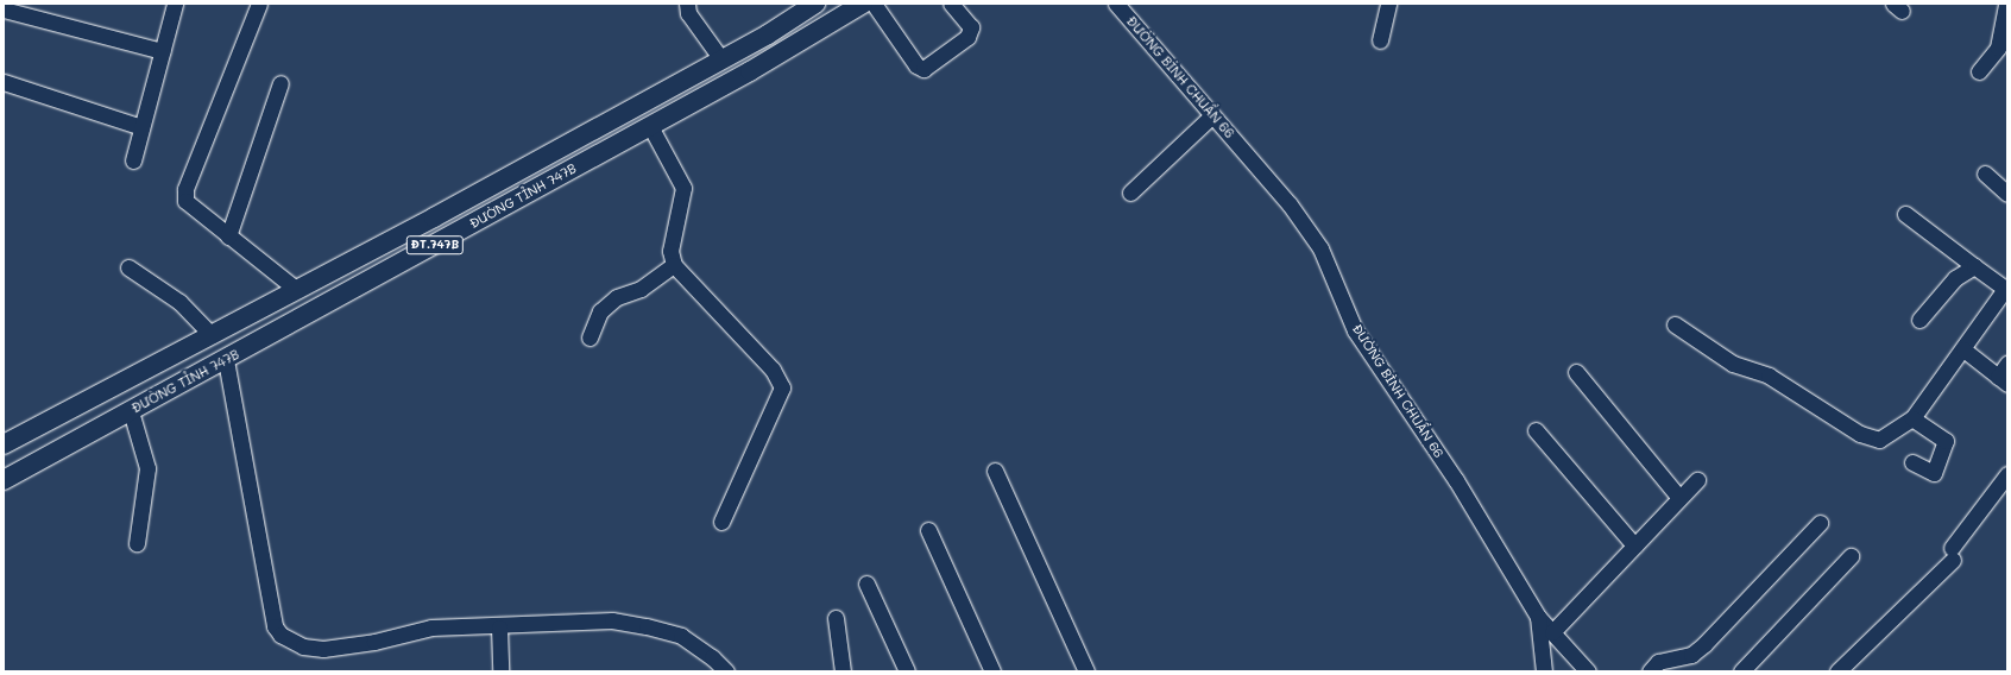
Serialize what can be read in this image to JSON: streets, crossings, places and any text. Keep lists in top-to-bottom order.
{
  "streets": {
    "main road": ["ĐƯỜNG TỈNH 747B", "ĐT.747B"],
    "street": ["ĐƯỜNG BÌNH CHUẨN 66"]
  }
}
